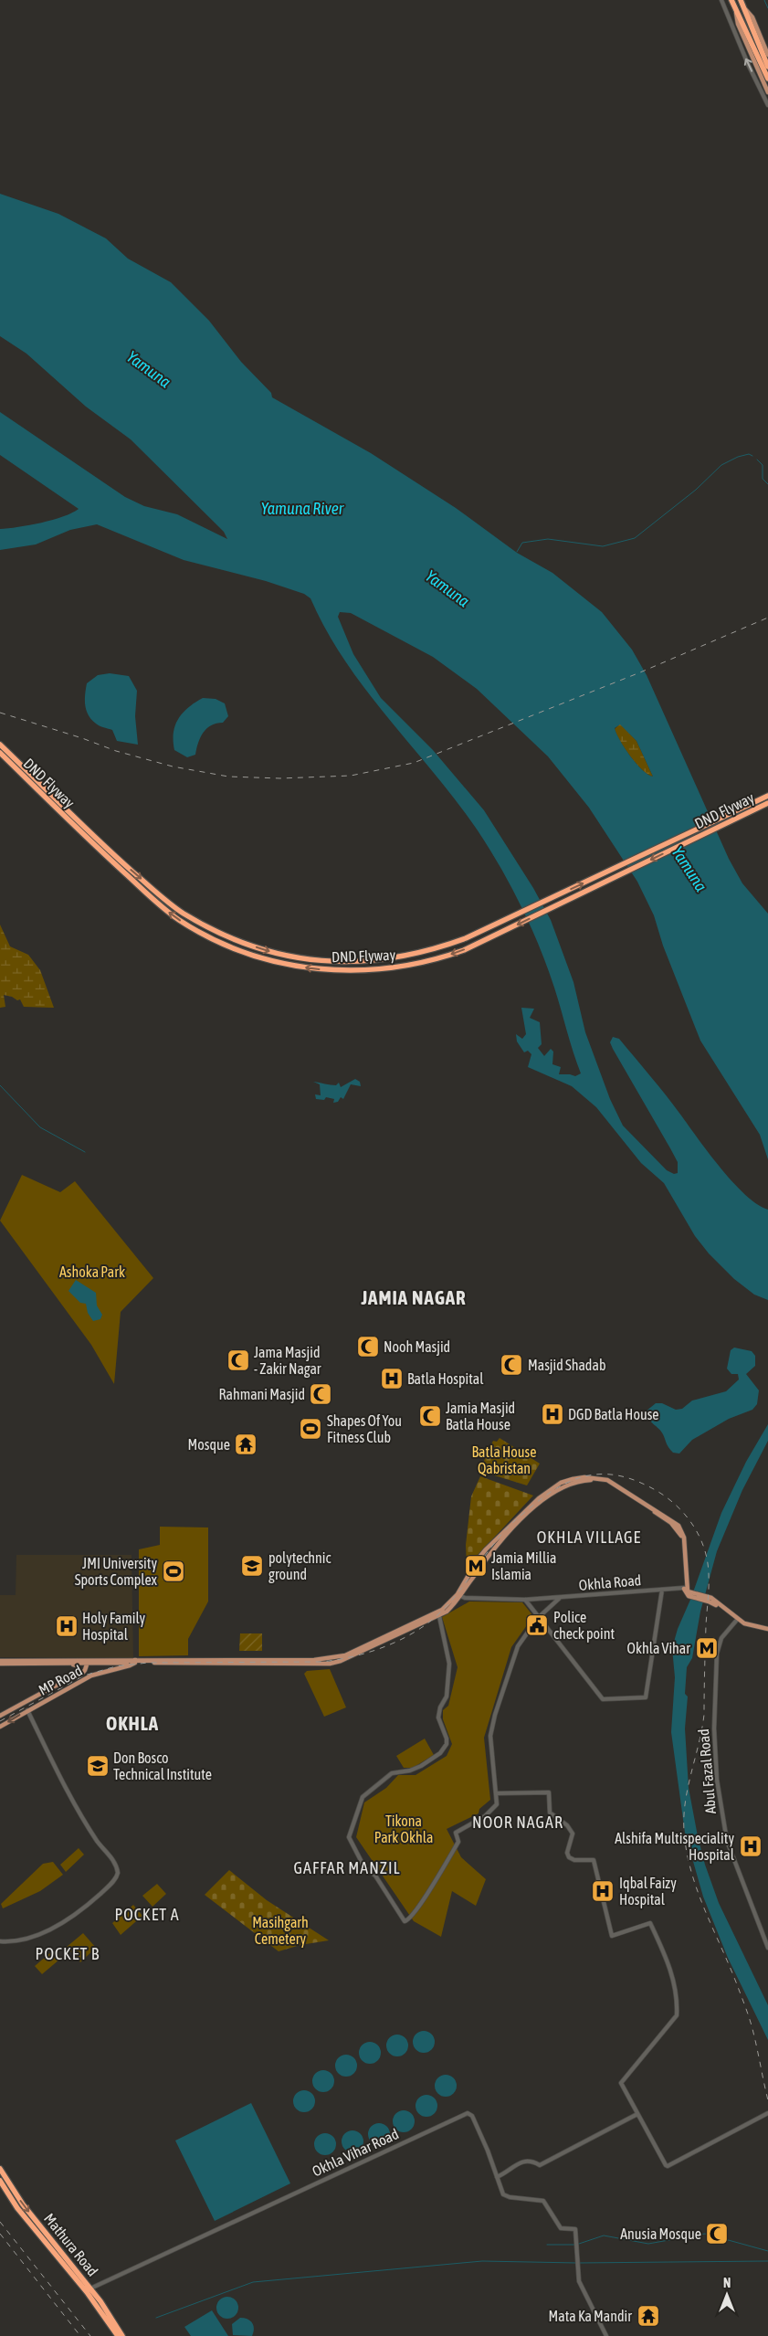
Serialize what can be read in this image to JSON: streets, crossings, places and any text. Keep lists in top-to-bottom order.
{
  "streets": {
    "highway": ["DND Flyway", "Mathura Road"],
    "main road": ["MP Road"],
    "street": ["Okhla Road", "Abul Fazal Road", "Okhla Vihar Road"]
  },
  "crossings": [
    ["Okhla Vihar Road", "Mathura Road"]
  ],
  "districts": [
    "JAMIA NAGAR",
    "OKHLA VILLAGE",
    "OKHLA",
    "NOOR NAGAR",
    "GAFFAR MANZIL",
    "POCKET A",
    "POCKET B"
  ],
  "water": ["Yamuna", "Yamuna River"],
  "parks": [
    "Ashoka Park",
    "Batla House Qabristan",
    "Tikona Park Okhla",
    "Masihgarh Cemetery"
  ],
  "places": {
    "mosque": [
      "Nooh Masjid",
      "Jama Masjid - Zakir Nagar",
      "Masjid Shadab",
      "Rahmani Masjid",
      "Jamia Masjid Batla House",
      "Anusia Mosque"
    ],
    "hospital": [
      "Batla Hospital",
      "DGD Batla House",
      "Holy Family Hospital",
      "Alshifa Multispeciality Hospital",
      "Iqbal Faizy Hospital"
    ],
    "sports": ["Shapes Of You Fitness Club", "JMI University Sports Complex"],
    "temple": ["Mosque", "Mata Ka Mandir"],
    "school or university": ["polytechnic ground", "Don Bosco Technical Institute"],
    "metro station": ["Jamia Millia Islamia", "Okhla Vihar"],
    "public building": ["Police check point"]
  },
  "north": "top"
}
